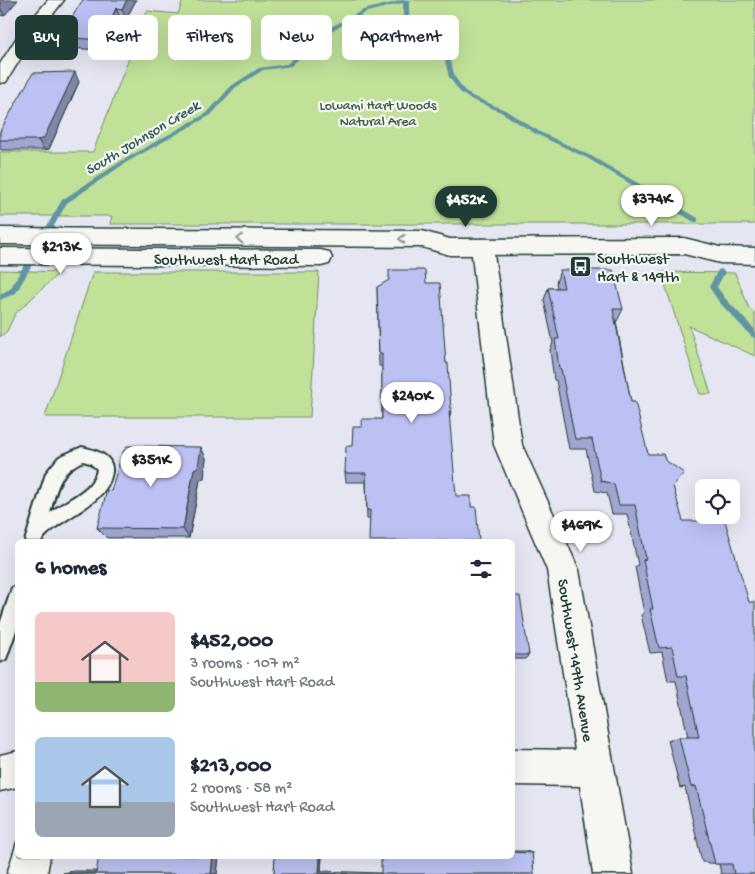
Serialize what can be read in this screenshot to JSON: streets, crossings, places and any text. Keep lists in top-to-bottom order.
{
  "streets": {
    "main road": ["Southwest Hart Road", "Southwest 149th Avenue"]
  },
  "crossings": [
    ["Southwest Hart Road", "Southwest 149th Avenue"]
  ],
  "water": ["South Johnson Creek"],
  "parks": ["Lowami Hart Woods Natural Area"],
  "places": {
    "bus stop": ["Southwest Hart & 149th"]
  },
  "page": {
    "chip": [
      "Buy",
      "Rent",
      "Filters",
      "New",
      "Apartment"
    ],
    "price": [
      "$374K",
      "$452K",
      "$213K",
      "$240K",
      "$351K",
      "$469K"
    ],
    "heading": "6 homes",
    "list": [
      {
        "name": "$452,000",
        "note": "3 rooms · 107 m² · Southwest Hart Road"
      },
      {
        "name": "$213,000",
        "note": "2 rooms · 58 m² · Southwest Hart Road"
      }
    ]
  }
}
